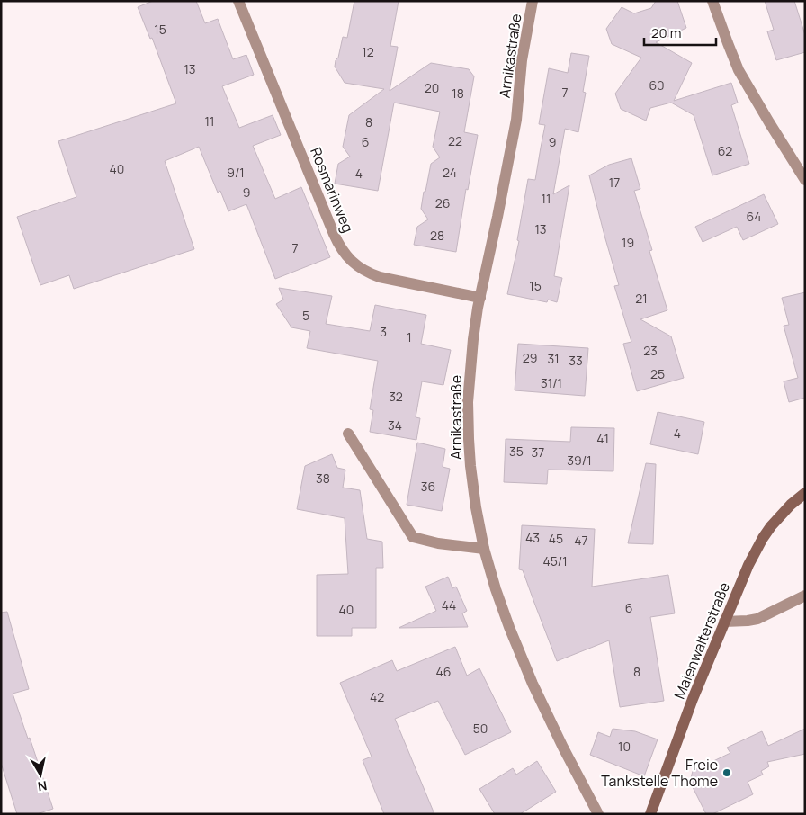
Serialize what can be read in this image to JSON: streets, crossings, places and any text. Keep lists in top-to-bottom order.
{
  "streets": {
    "main road": ["Maienwalterstraße"],
    "street": ["Arnikastraße", "Rosmarinweg"]
  },
  "crossings": [
    ["Arnikastraße", "Rosmarinweg"]
  ],
  "places": ["Freie Tankstelle Thome"],
  "house_numbers": [
    "15",
    "12",
    "13",
    "60",
    "20",
    "7",
    "18",
    "11",
    "8",
    "22",
    "6",
    "9",
    "62",
    "40",
    "9/1",
    "24",
    "4",
    "17",
    "9",
    "11",
    "26",
    "64",
    "13",
    "28",
    "19",
    "7",
    "15",
    "21",
    "5",
    "3",
    "1",
    "23",
    "29",
    "31",
    "33",
    "25",
    "31/1",
    "32",
    "34",
    "4",
    "41",
    "35",
    "37",
    "39/1",
    "38",
    "36",
    "43",
    "45",
    "47",
    "45/1",
    "44",
    "6",
    "40",
    "46",
    "8",
    "42",
    "50",
    "10"
  ],
  "scale_bar": "20 m",
  "north": "bottom"
}
